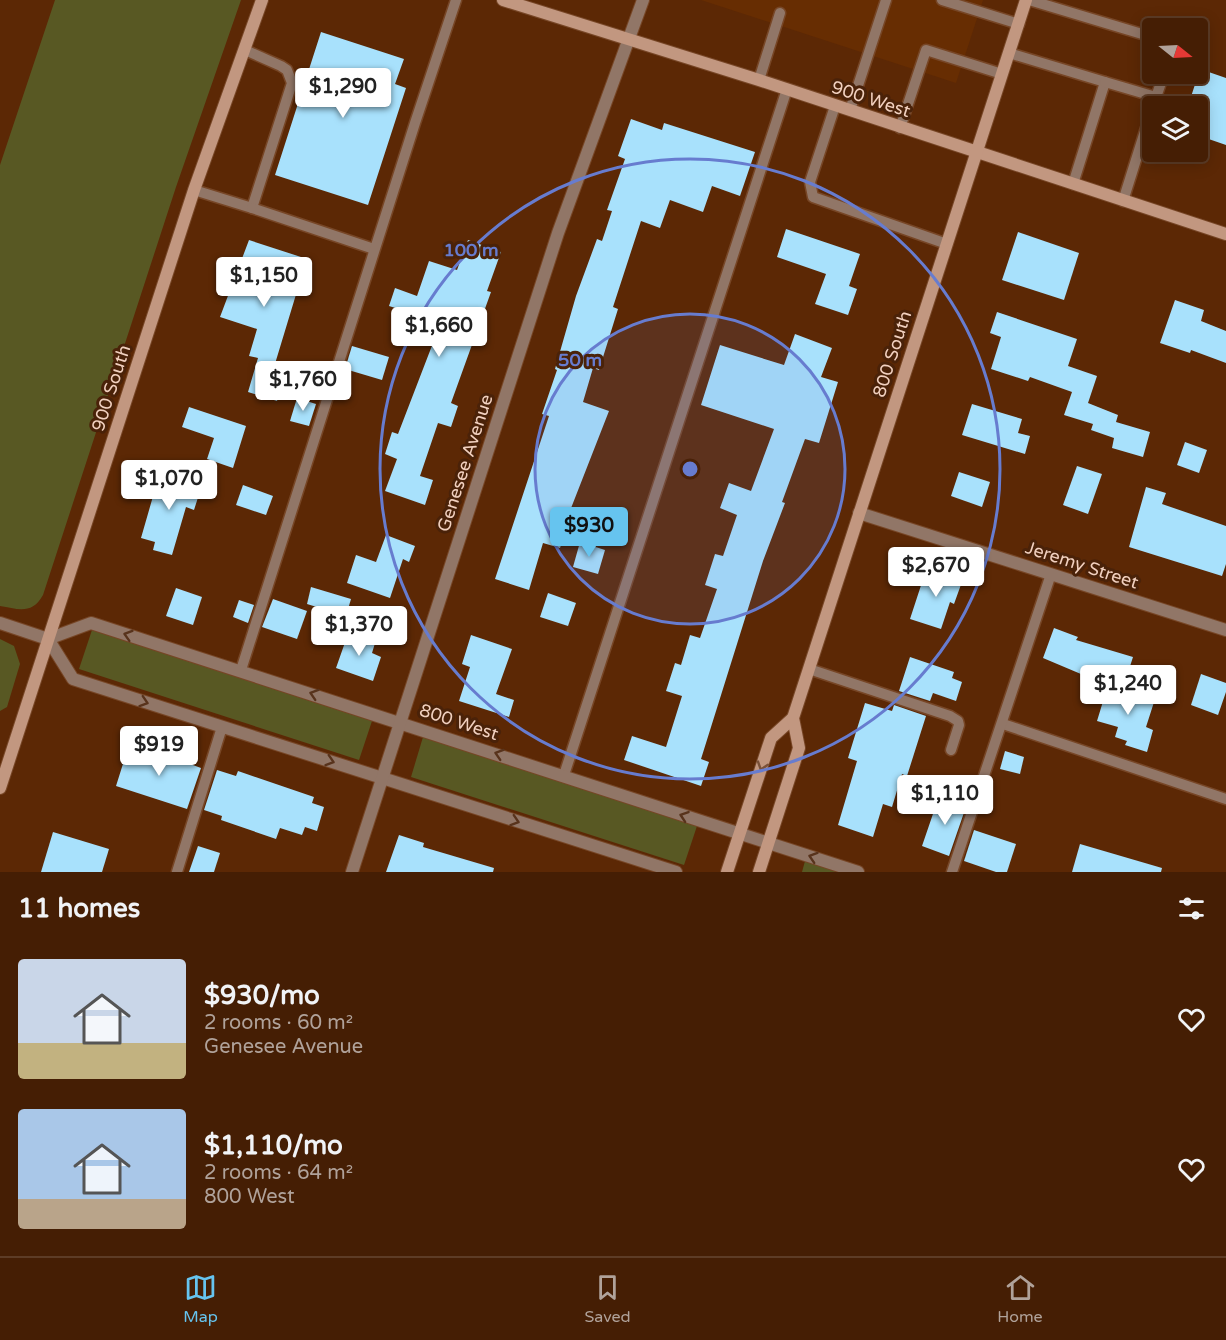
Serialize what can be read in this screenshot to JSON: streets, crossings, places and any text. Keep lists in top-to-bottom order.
{
  "streets": {
    "street": [
      "900 West",
      "800 South",
      "900 South",
      "Genesee Avenue",
      "Jeremy Street",
      "800 West"
    ]
  },
  "crossings": [
    ["900 West", "800 South"],
    ["900 West", "Genesee Avenue"],
    ["800 South", "Jeremy Street"],
    ["800 South", "800 West"],
    ["900 South", "800 West"],
    ["Genesee Avenue", "800 West"]
  ],
  "north": "right",
  "page": {
    "price": [
      "$1,290",
      "$1,150",
      "$1,660",
      "$1,760",
      "$1,070",
      "$930",
      "$2,670",
      "$1,370",
      "$1,240",
      "$919",
      "$1,110"
    ],
    "heading": "11 homes",
    "list": [
      {
        "name": "$930/mo",
        "note": "2 rooms · 60 m² · Genesee Avenue"
      },
      {
        "name": "$1,110/mo",
        "note": "2 rooms · 64 m² · 800 West"
      }
    ],
    "tabs": ["Map", "Saved", "Home"]
  },
  "rings": ["100 m", "50 m"]
}
